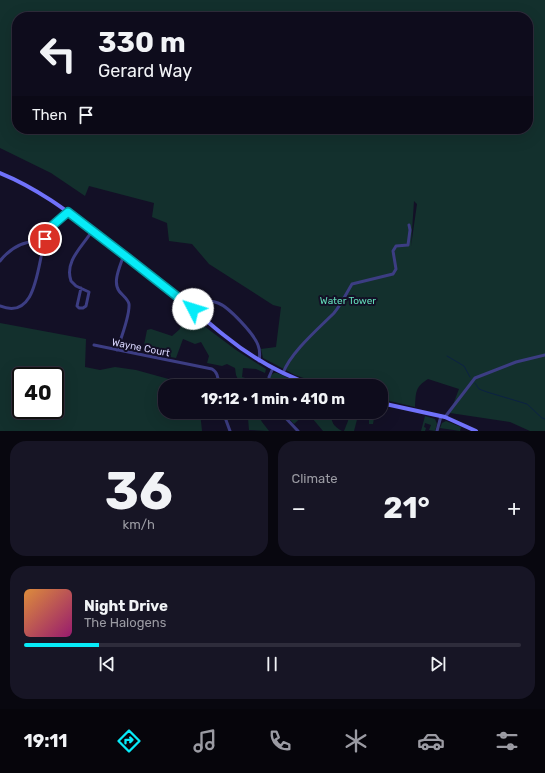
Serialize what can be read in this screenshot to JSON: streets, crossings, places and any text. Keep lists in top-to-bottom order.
{
  "streets": {
    "street": ["Wayne Court"]
  },
  "parks": ["Water Tower"],
  "page": {
    "turn": ["330 m", "Gerard Way"],
    "then": "Then",
    "limit": "40",
    "trip": "19:12 · 1 min · 410 m",
    "tile": [
      ["36", "km/h"],
      "Climate"
    ],
    "heat": ["−", "21°", "+"],
    "song": ["Night Drive", "The Halogens"],
    "tabs": "19:11"
  }
}
